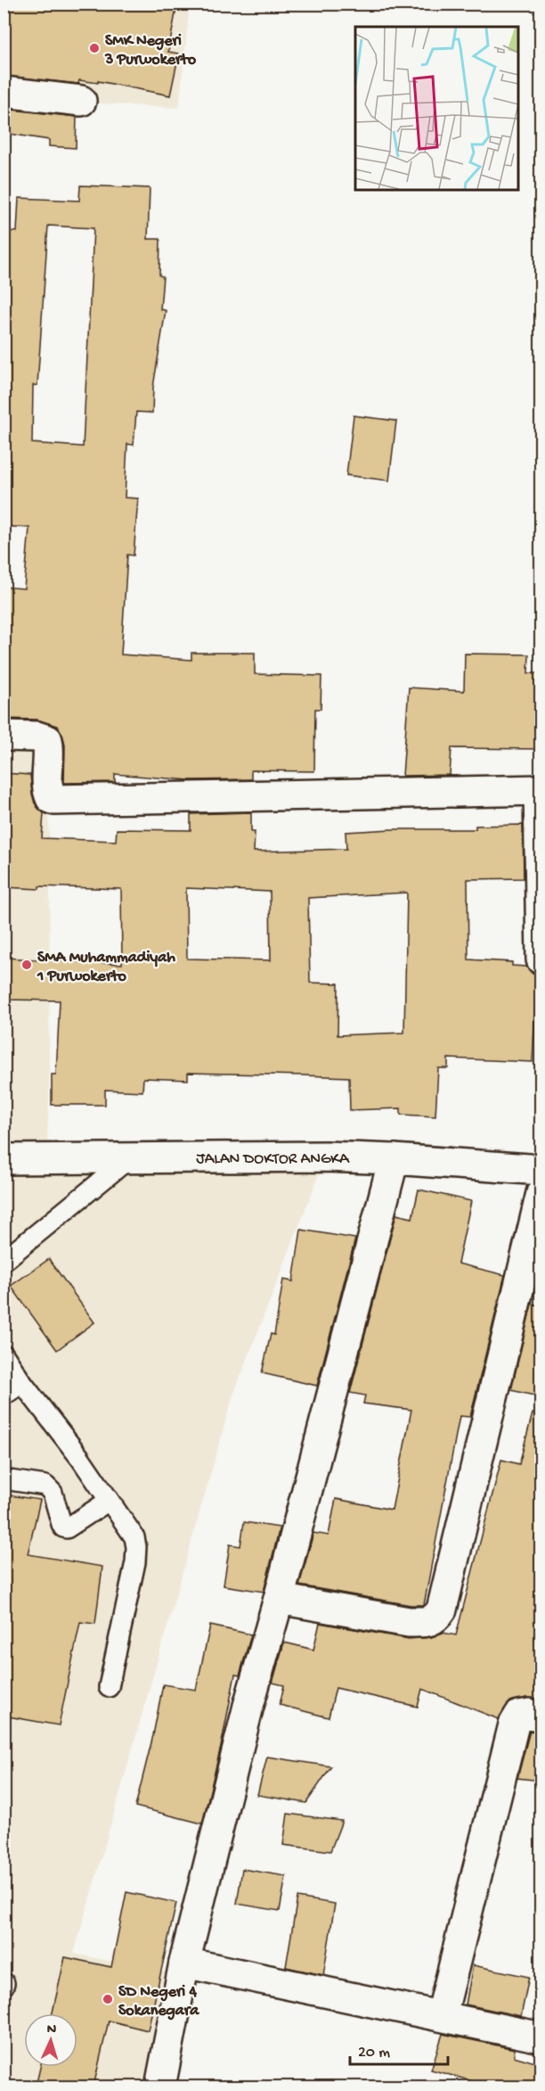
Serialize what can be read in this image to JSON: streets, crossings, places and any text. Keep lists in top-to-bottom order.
{
  "streets": {
    "street": ["JALAN DOKTOR ANGKA"]
  },
  "places": ["SMK Negeri 3 Purwokerto", "SMA Muhammadiyah 1 Purwokerto", "SD Negeri 4 Sokanegara"],
  "scale_bar": "20 m",
  "north": "top"
}
